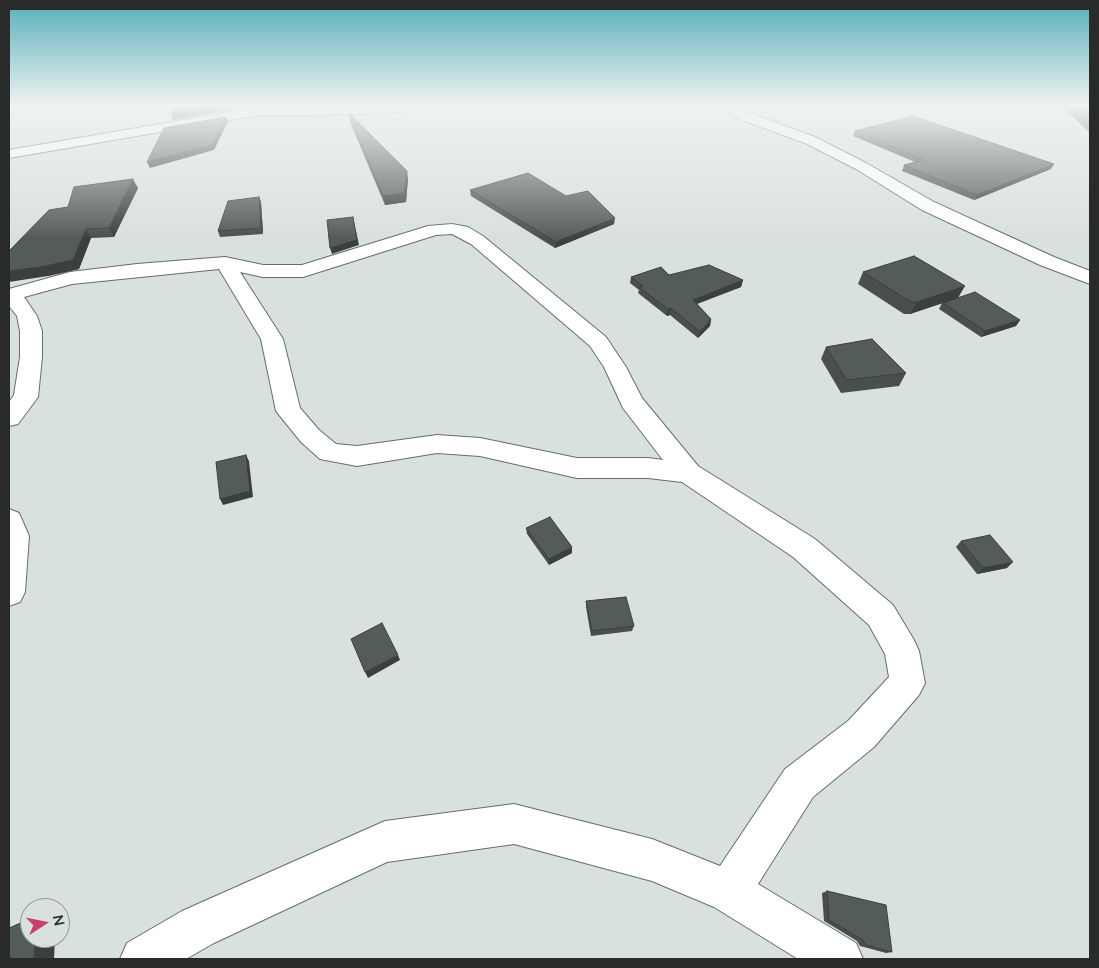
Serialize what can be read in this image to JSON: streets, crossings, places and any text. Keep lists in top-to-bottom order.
{
  "north": "right"
}
